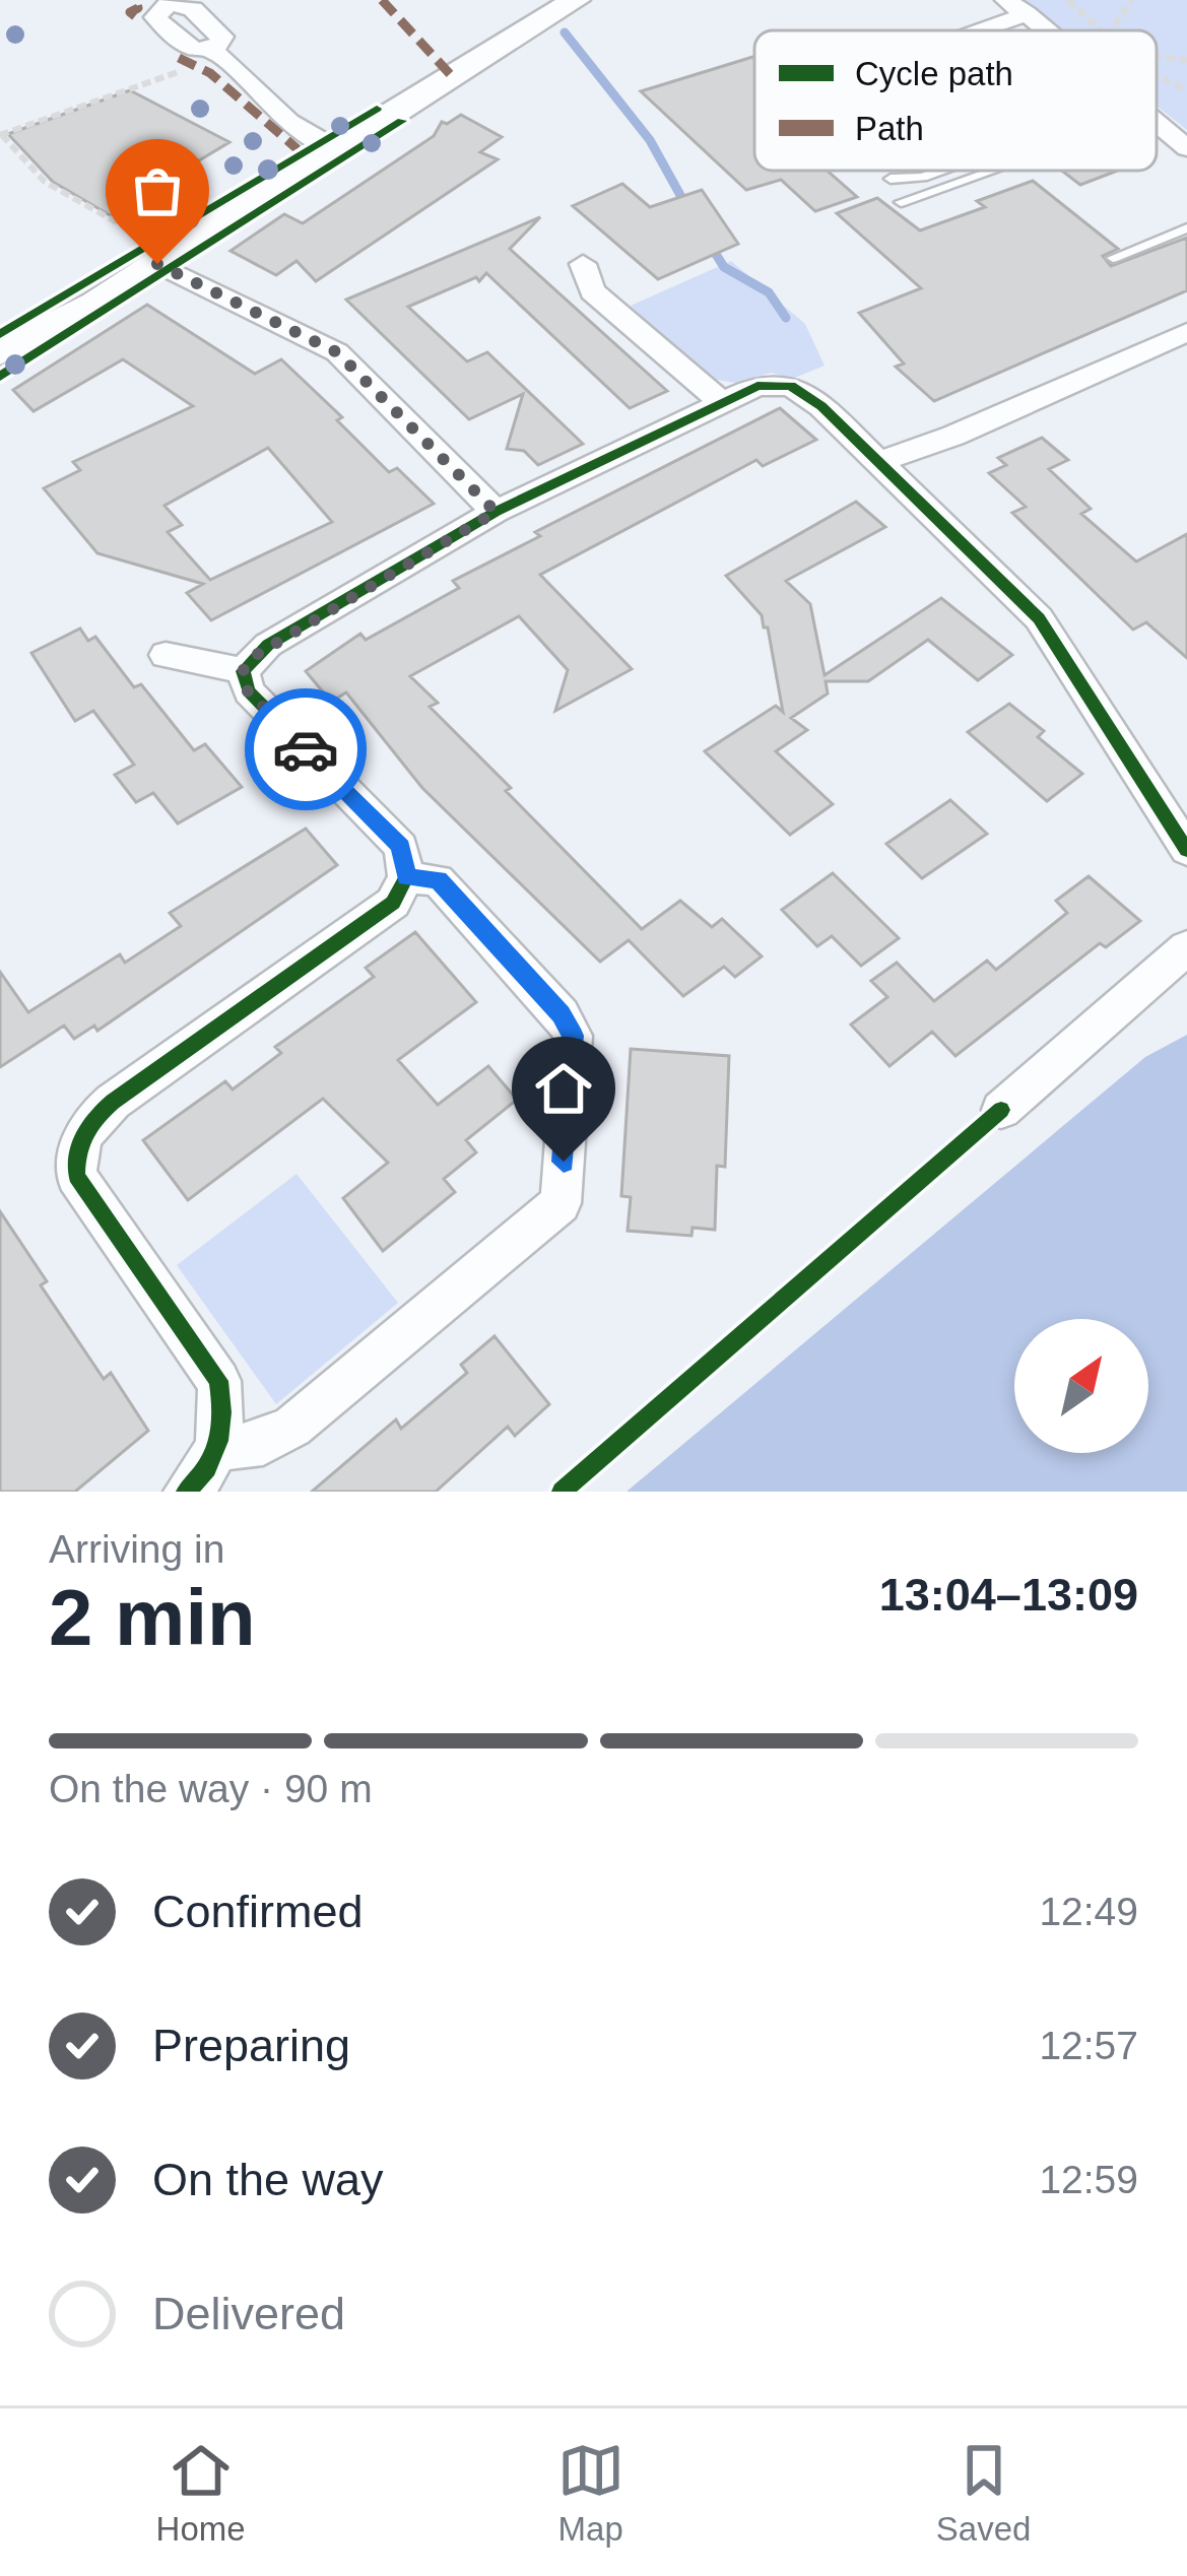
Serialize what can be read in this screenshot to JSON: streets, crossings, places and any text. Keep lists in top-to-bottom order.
{
  "legend": ["Cycle path", "Path"],
  "north": "top right",
  "page": {
    "heading": ["2 min", "Arriving in", "13:04–13:09"],
    "bar": "On the way · 90 m",
    "list": [
      ["Confirmed", "12:49"],
      ["Preparing", "12:57"],
      ["On the way", "12:59"],
      "Delivered"
    ],
    "tabs": ["Home", "Map", "Saved"]
  }
}
